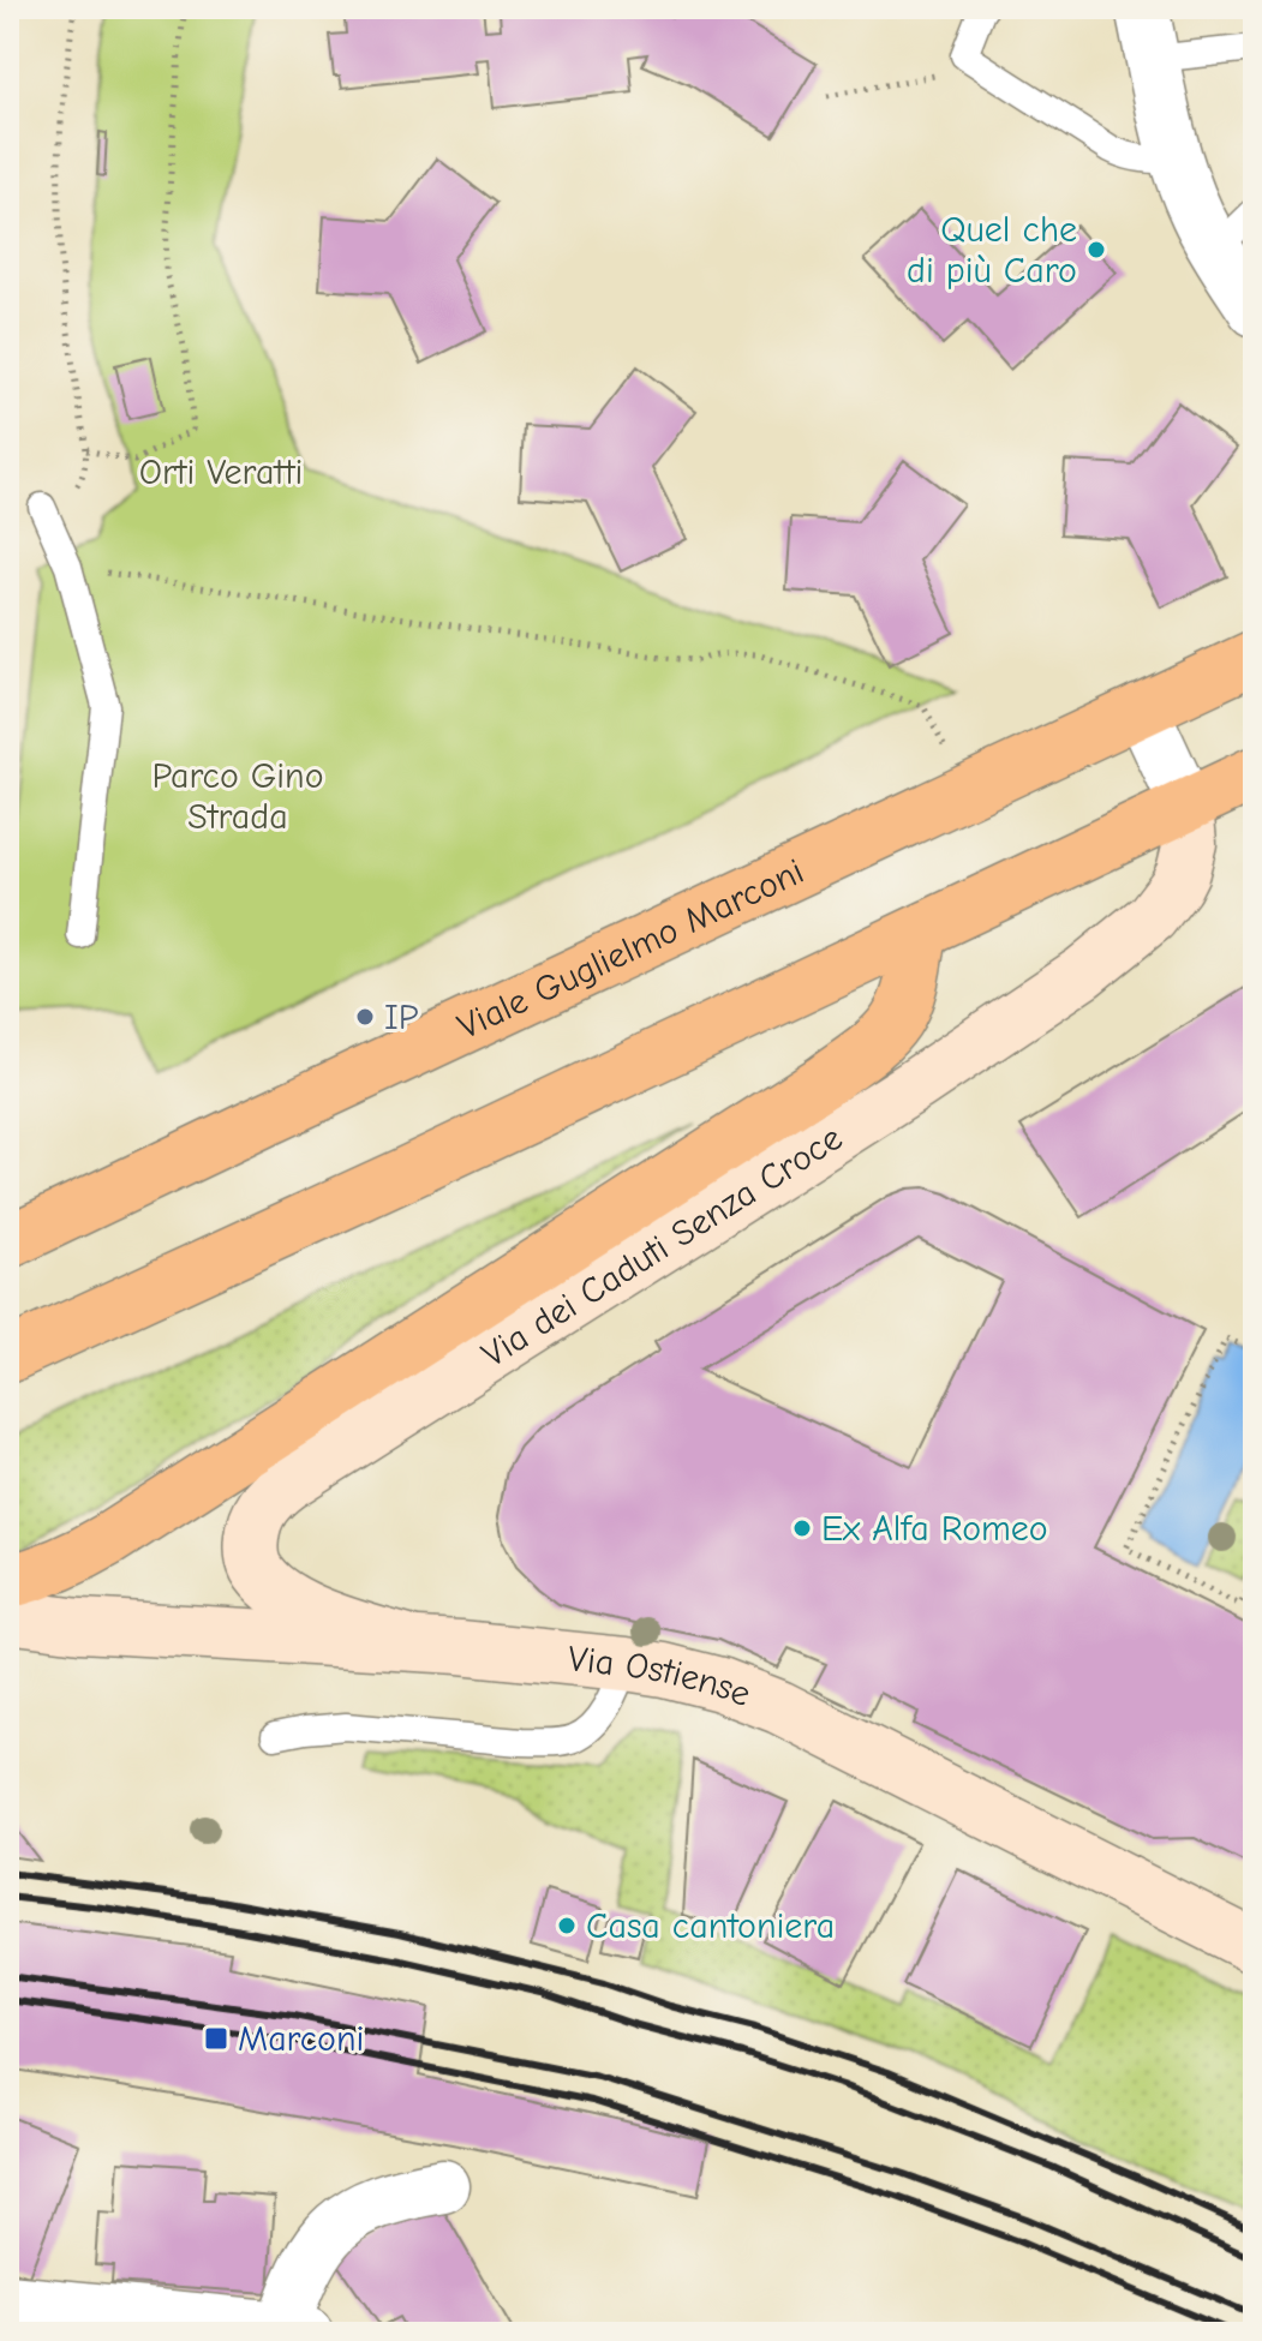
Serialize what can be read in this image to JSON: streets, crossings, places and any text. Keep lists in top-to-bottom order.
{
  "streets": {
    "main road": ["Viale Guglielmo Marconi", "Via dei Caduti Senza Croce", "Via Ostiense"]
  },
  "crossings": [
    ["Via dei Caduti Senza Croce", "Via Ostiense"]
  ],
  "parks": ["Orti Veratti", "Parco Gino Strada"],
  "places": {
    "other": [
      "Quel che di più Caro",
      "IP",
      "Ex Alfa Romeo",
      "Casa cantoniera"
    ],
    "transit": ["Marconi"]
  }
}
